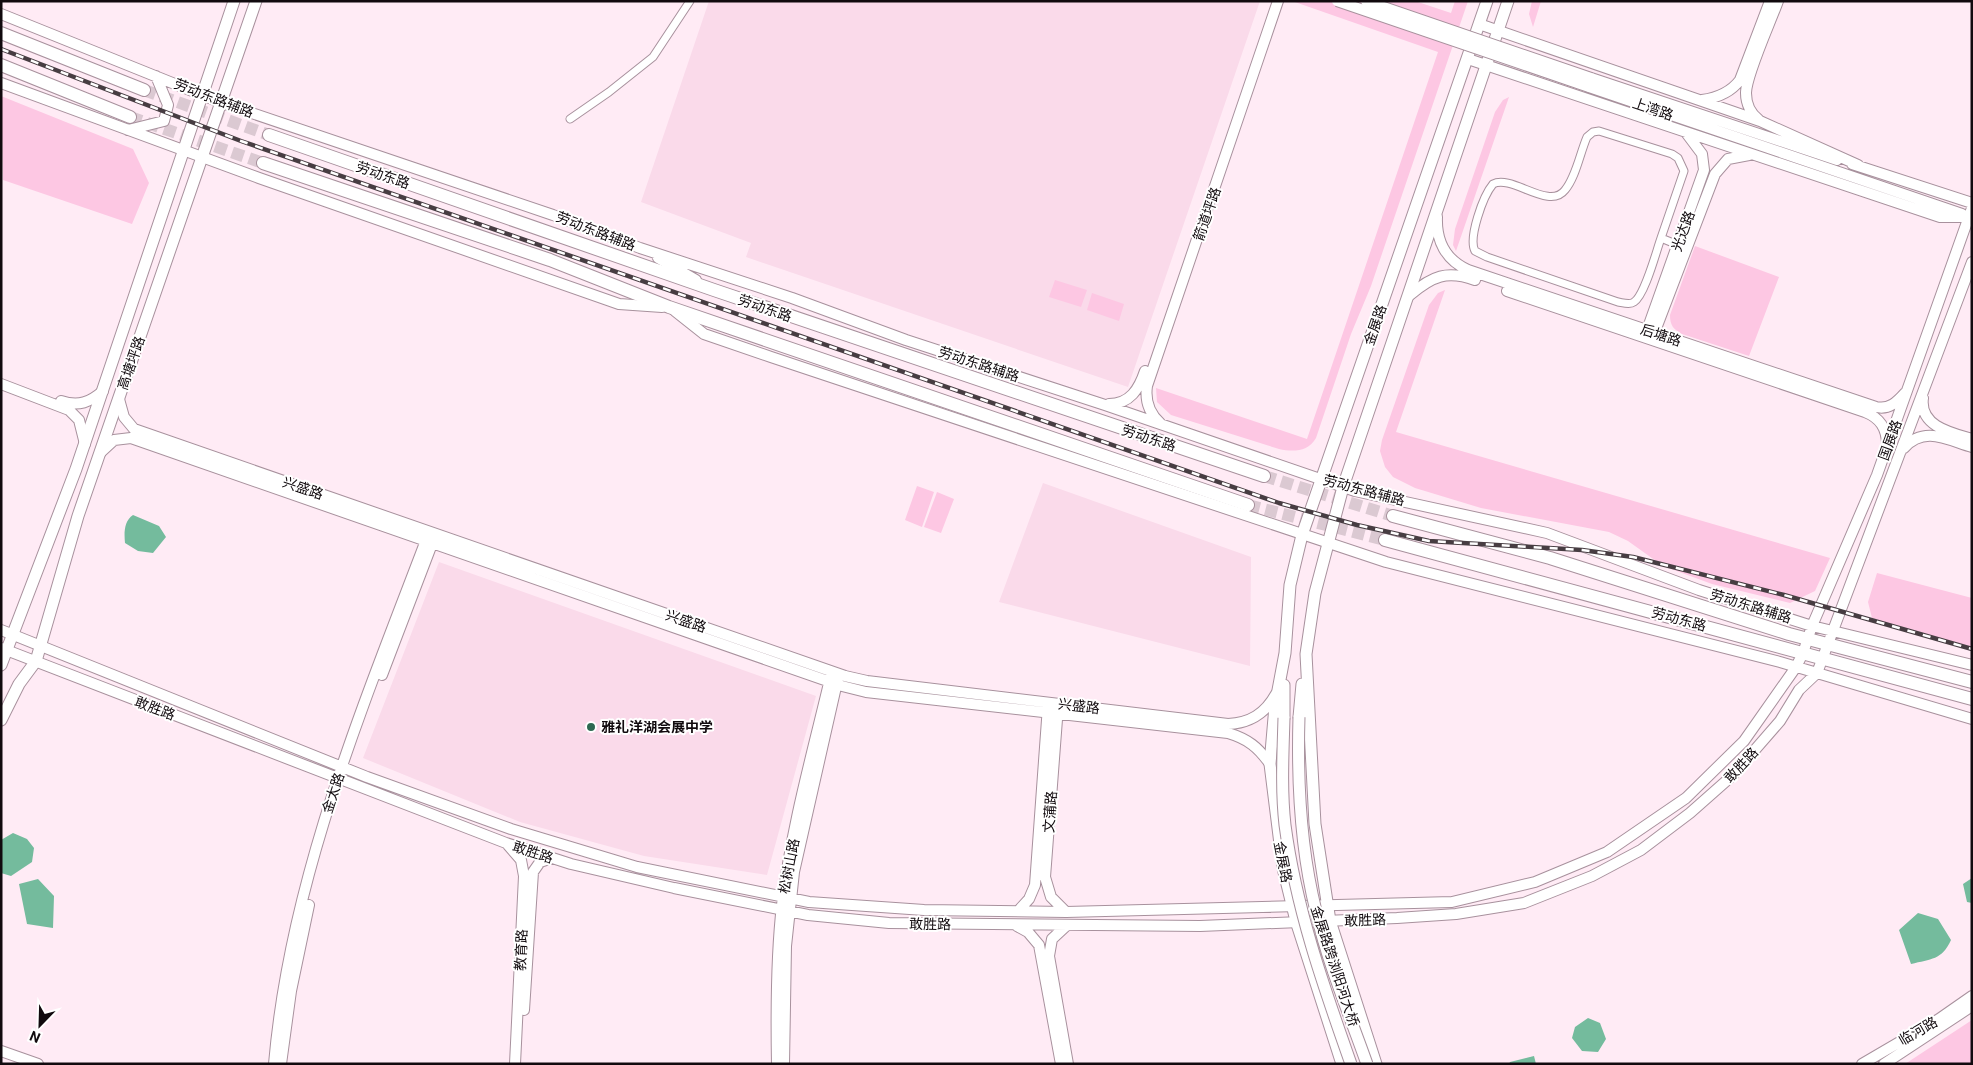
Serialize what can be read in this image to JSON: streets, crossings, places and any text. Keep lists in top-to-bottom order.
{
  "streets": {
    "highway": ["劳动东路"],
    "main road": [
      "劳动东路辅路",
      "上湾路",
      "箭道坪路",
      "光达路",
      "金展路",
      "后塘路",
      "高塘坪路",
      "国展路",
      "兴盛路",
      "敢胜路",
      "金太路",
      "文蒲路",
      "松树山路",
      "教育路",
      "金展路跨浏阳河大桥",
      "临河路"
    ]
  },
  "crossings": [
    ["劳动东路辅路", "箭道坪路"],
    ["劳动东路辅路", "金展路"],
    ["劳动东路辅路", "高塘坪路"],
    ["劳动东路辅路", "国展路"],
    ["上湾路", "光达路"],
    ["上湾路", "金展路"],
    ["上湾路", "国展路"],
    ["劳动东路", "国展路"],
    ["光达路", "后塘路"],
    ["金展路", "后塘路"],
    ["金展路", "兴盛路"],
    ["金展路", "敢胜路"],
    ["金展路", "金展路跨浏阳河大桥"],
    ["后塘路", "国展路"],
    ["高塘坪路", "兴盛路"],
    ["高塘坪路", "敢胜路"],
    ["国展路", "敢胜路"],
    ["兴盛路", "金太路"],
    ["兴盛路", "文蒲路"],
    ["兴盛路", "松树山路"],
    ["敢胜路", "金太路"],
    ["敢胜路", "文蒲路"],
    ["敢胜路", "松树山路"],
    ["敢胜路", "教育路"]
  ],
  "places": ["雅礼洋湖会展中学"],
  "north": "bottom left"
}
